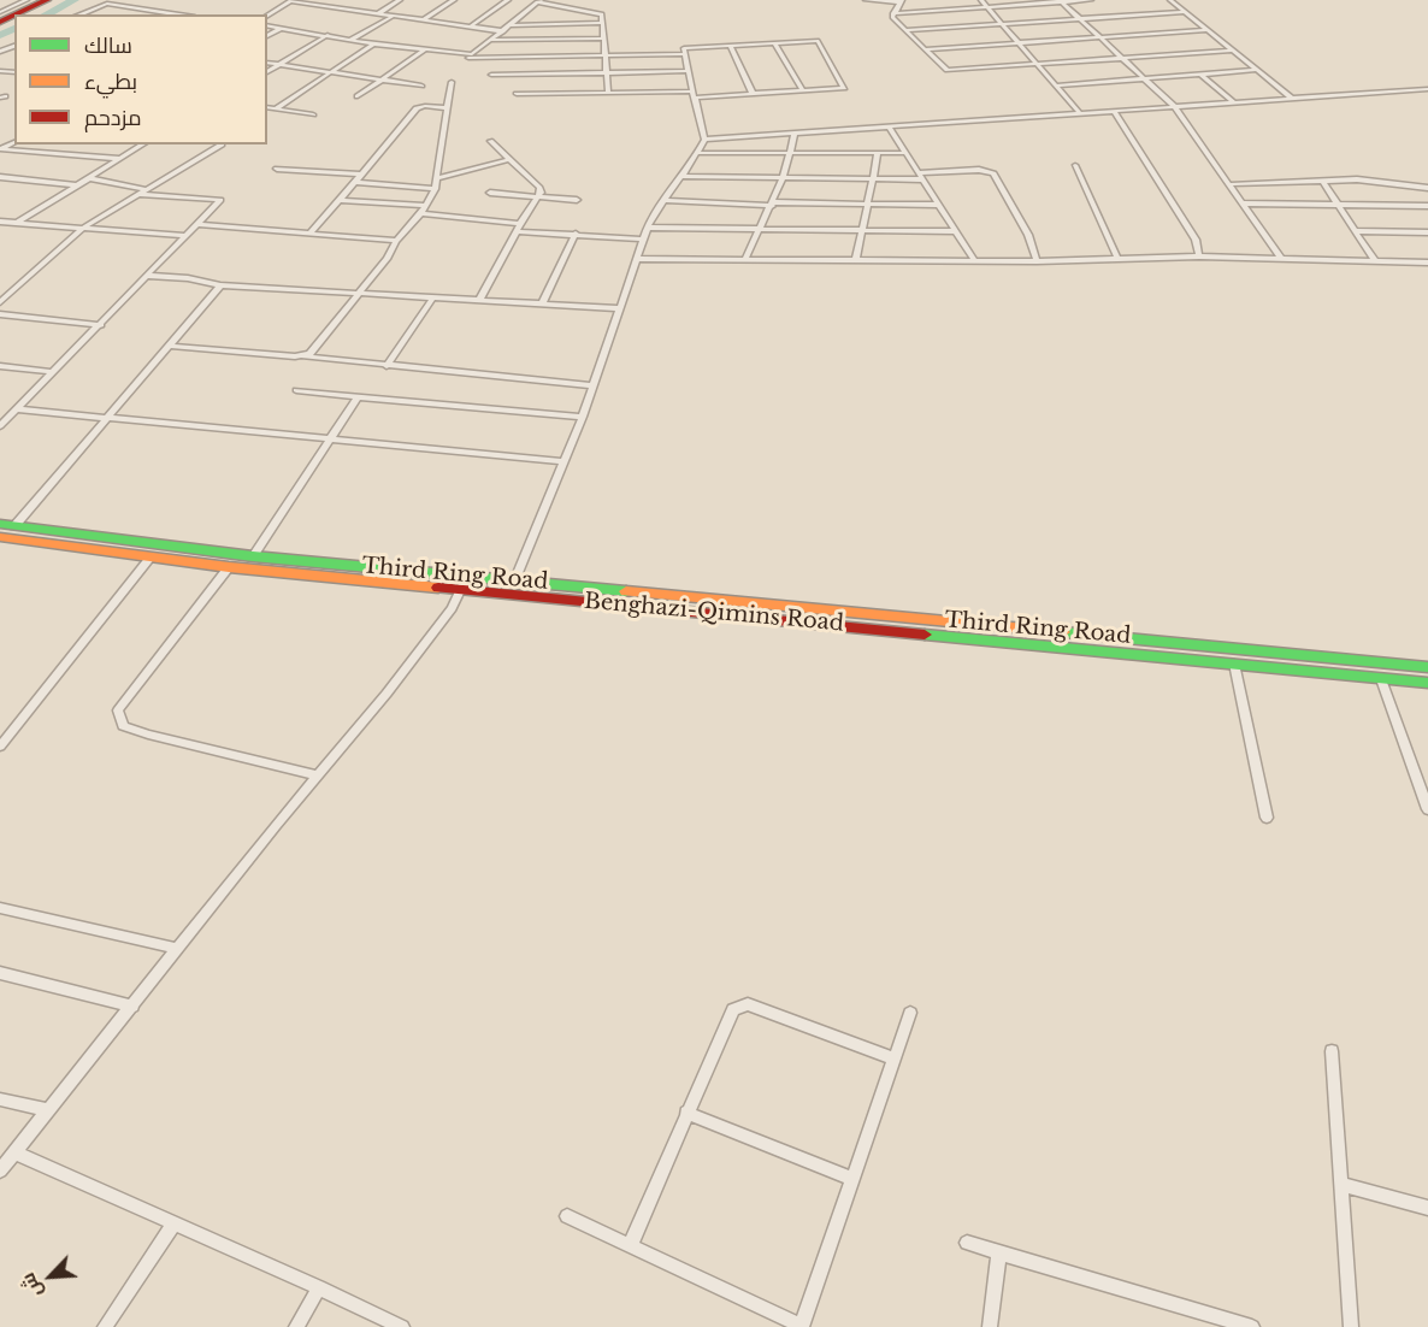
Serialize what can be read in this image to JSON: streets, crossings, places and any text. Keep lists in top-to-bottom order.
{
  "streets": {
    "main road": ["Third Ring Road", "Benghazi-Qimins Road"]
  },
  "crossings": [
    ["Third Ring Road", "Benghazi-Qimins Road"]
  ],
  "legend": ["سالك", "بطيء", "مزدحم"],
  "north": "bottom left"
}
